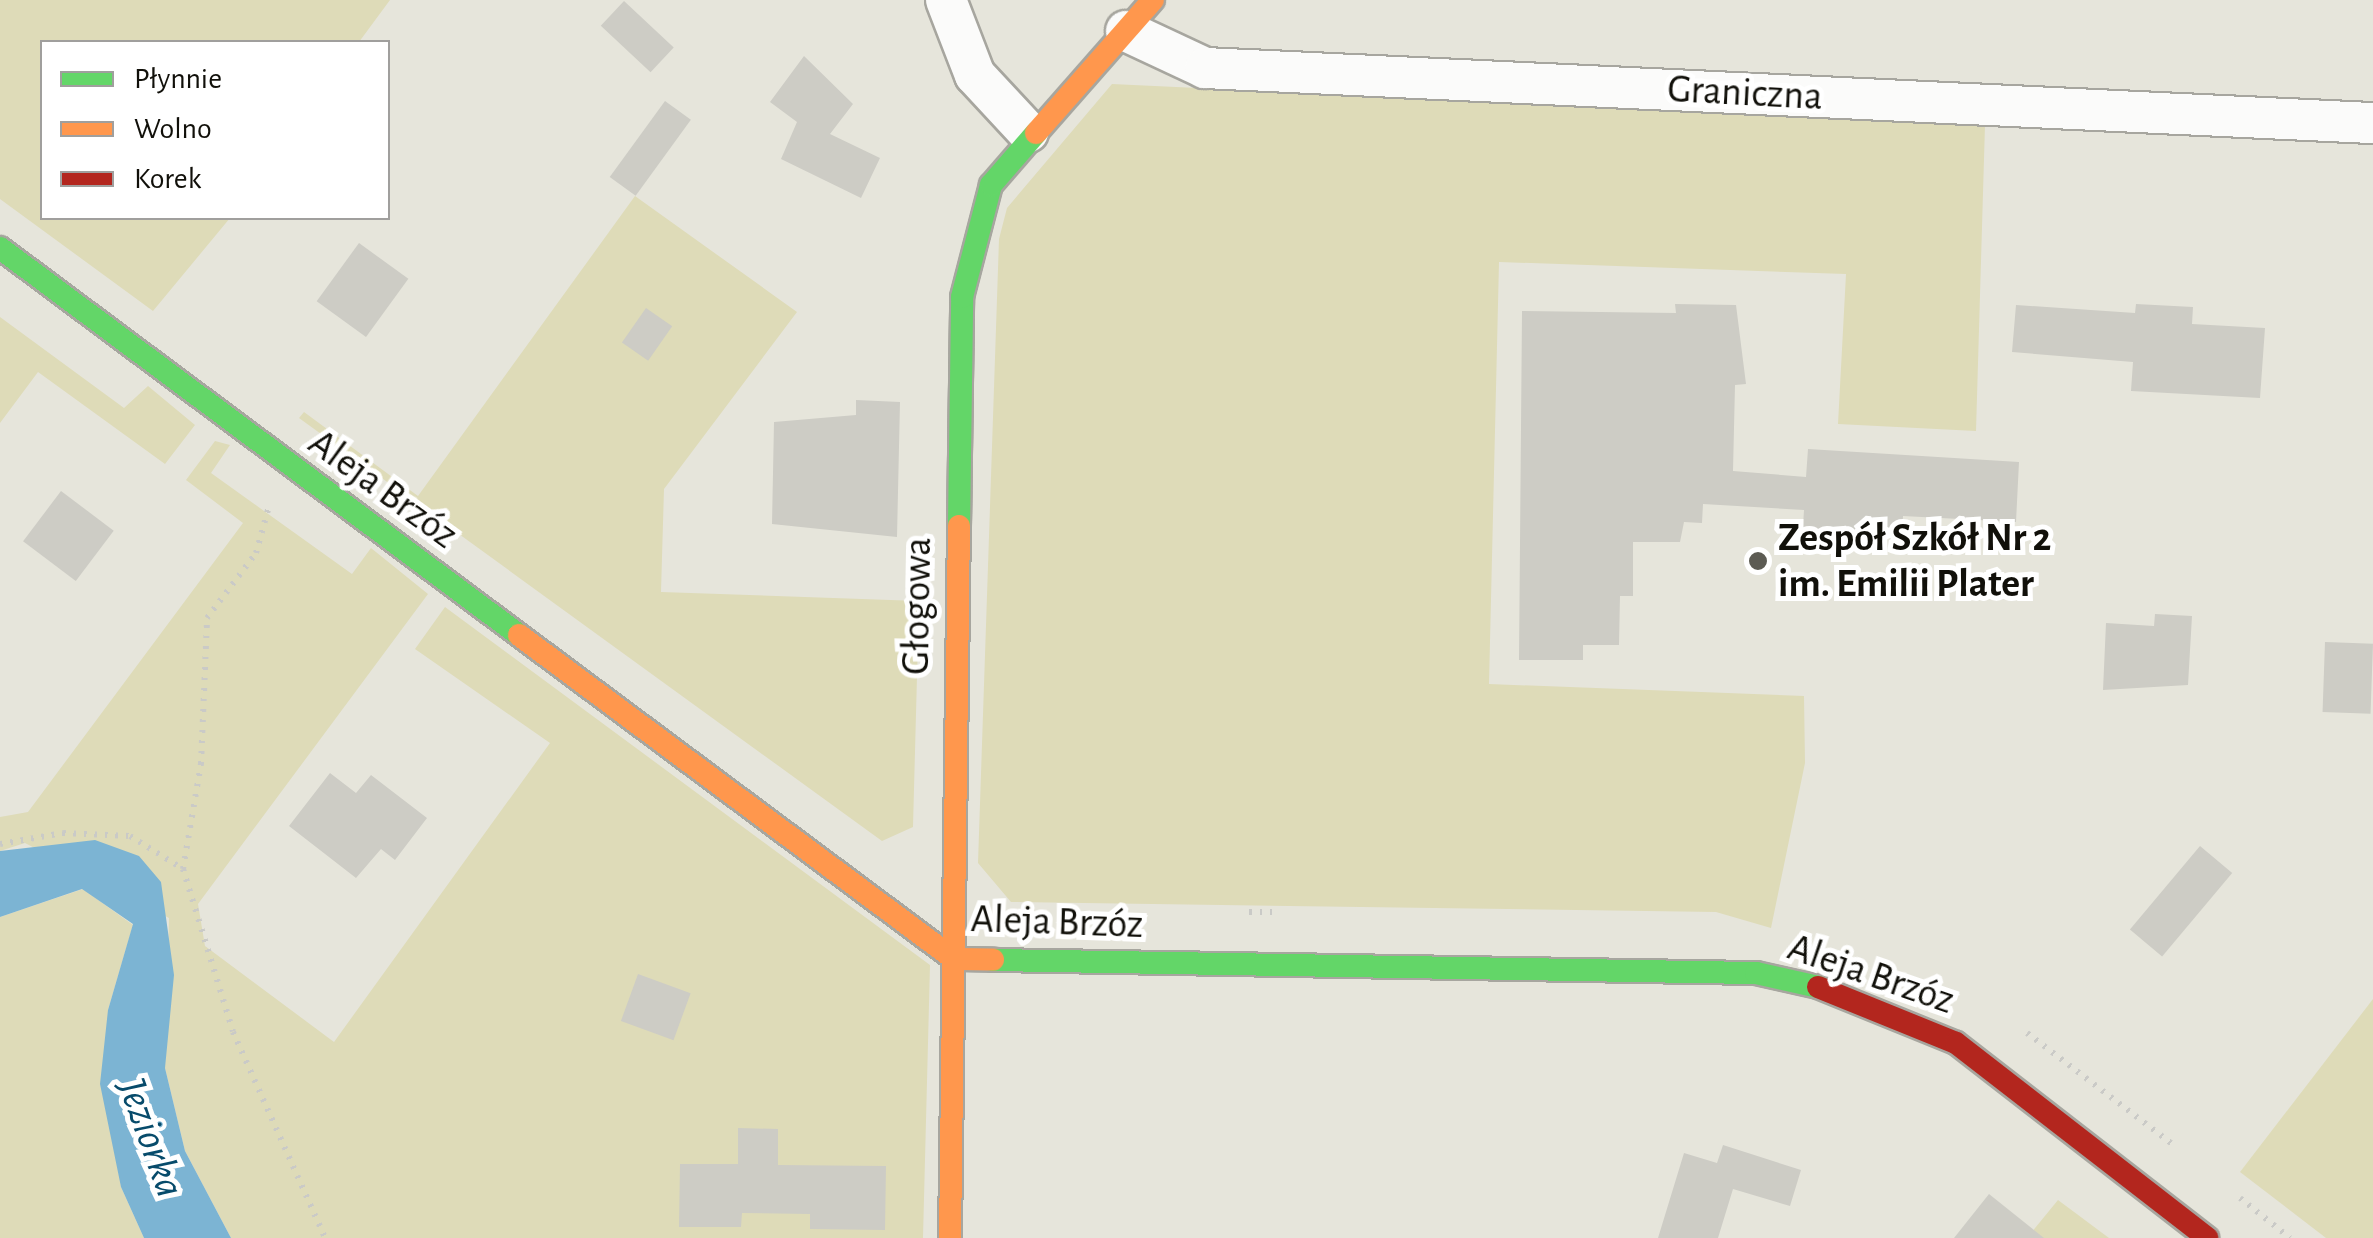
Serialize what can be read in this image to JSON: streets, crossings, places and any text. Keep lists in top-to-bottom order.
{
  "streets": {
    "street": ["Graniczna", "Aleja Brzóz", "Głogowa"]
  },
  "crossings": [
    ["Graniczna", "Głogowa"],
    ["Aleja Brzóz", "Głogowa"]
  ],
  "water": ["Jeziorka"],
  "places": ["Zespół Szkół Nr 2 im. Emilii Plater"],
  "legend": ["Płynnie", "Wolno", "Korek"]
}
